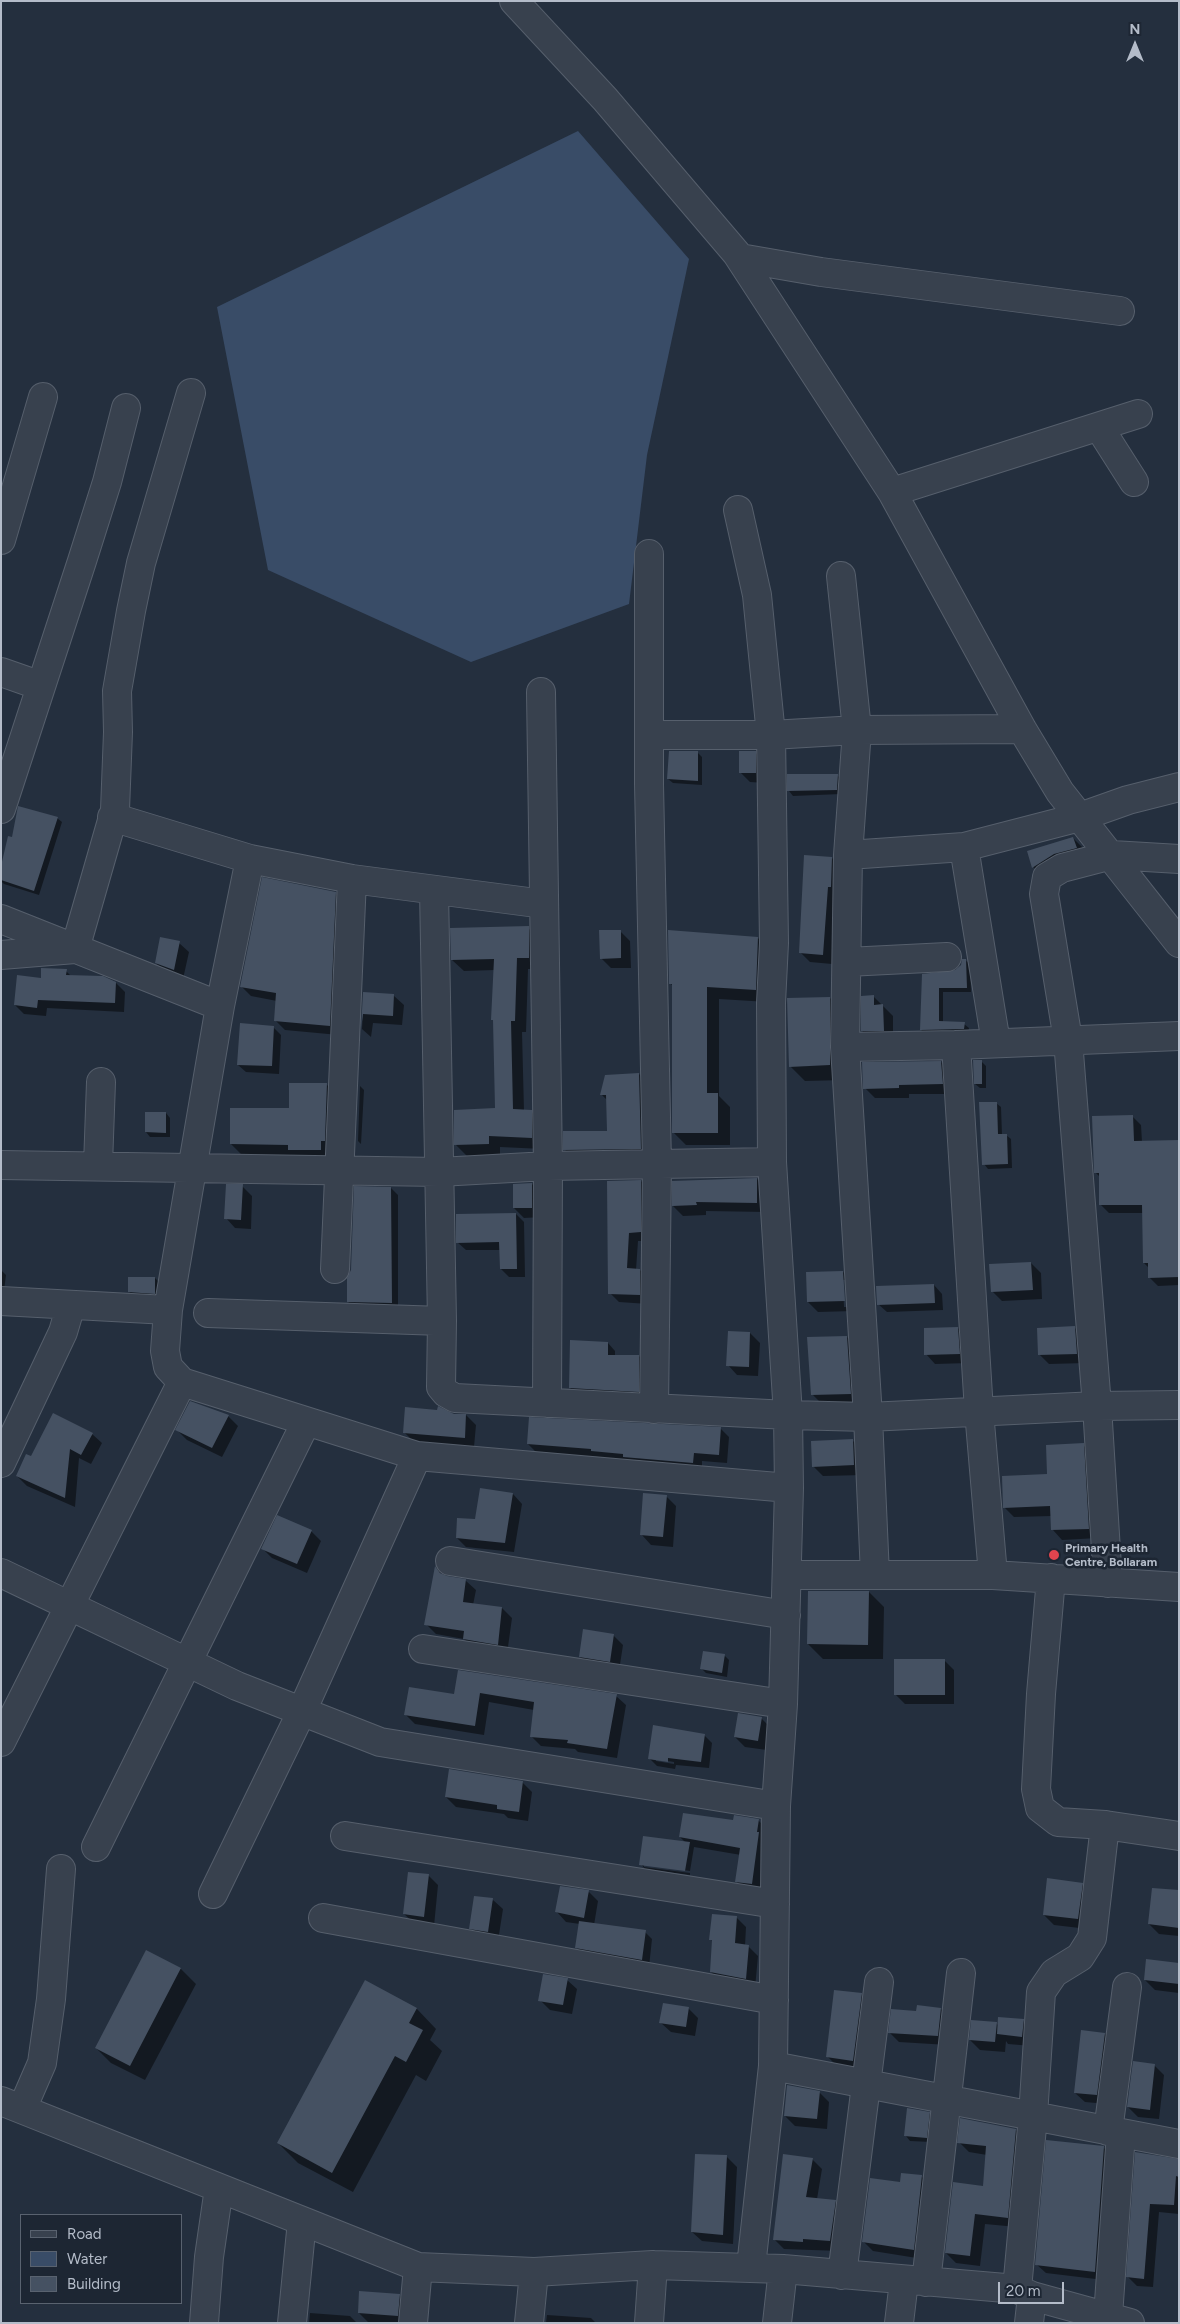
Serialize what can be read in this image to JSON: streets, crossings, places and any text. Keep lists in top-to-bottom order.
{
  "places": ["Primary Health Centre, Bollaram"],
  "legend": ["Road", "Water", "Building"],
  "scale_bar": "20 m",
  "north": "top"
}
